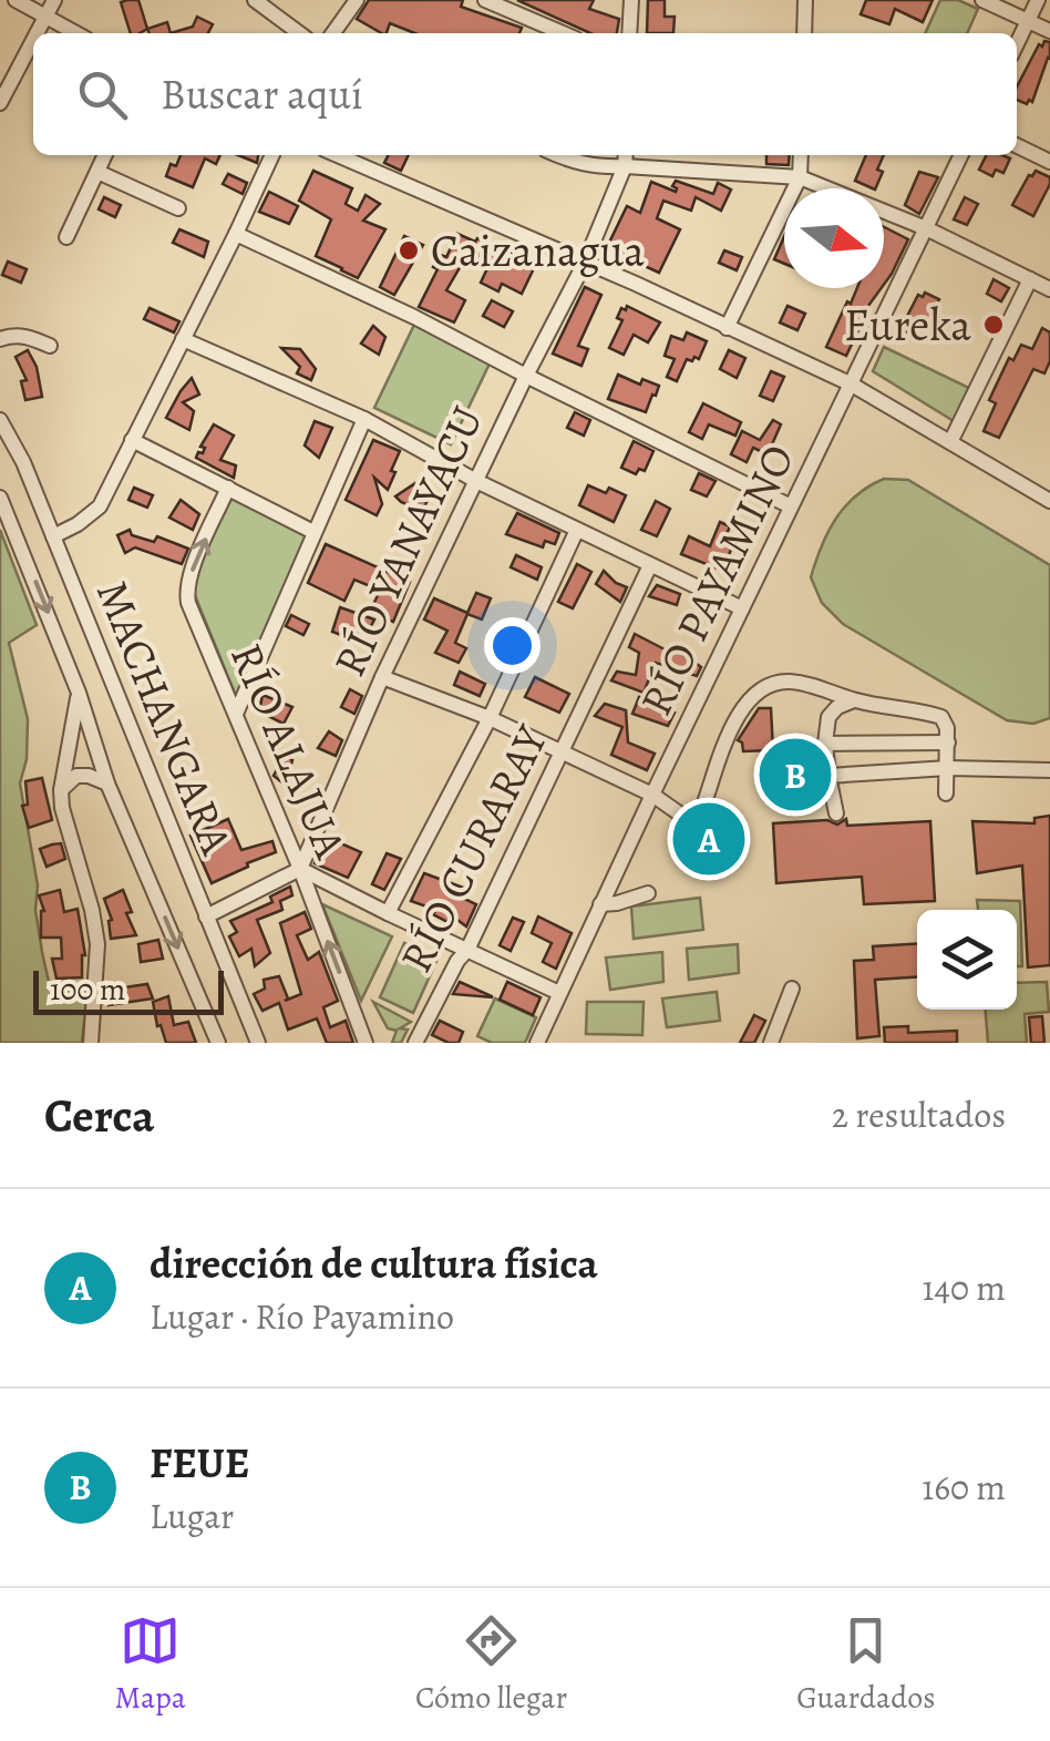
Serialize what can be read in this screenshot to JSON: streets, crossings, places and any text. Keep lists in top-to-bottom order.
{
  "streets": {
    "street": [
      "RÍO YANAYACU",
      "RÍO PAYAMINO",
      "MACHANGARA",
      "RÍO ALAJUA",
      "RÍO CURARAY"
    ]
  },
  "crossings": [
    ["RÍO YANAYACU", "RÍO ALAJUA"]
  ],
  "one_way": ["RÍO ALAJUA"],
  "places": ["Caizanagua", "Eureka"],
  "scale_bar": "100 m",
  "north": "right",
  "page": {
    "search": "Buscar aquí",
    "pins": ["B", "A"],
    "scale": "100 m",
    "heading": ["Cerca", "2 resultados"],
    "list": [
      {
        "mark": "A",
        "name": "dirección de cultura física",
        "note": "Lugar · Río Payamino",
        "value": "140 m"
      },
      {
        "mark": "B",
        "name": "FEUE",
        "note": "Lugar",
        "value": "160 m"
      }
    ],
    "nav": ["Mapa", "Cómo llegar", "Guardados"]
  }
}
